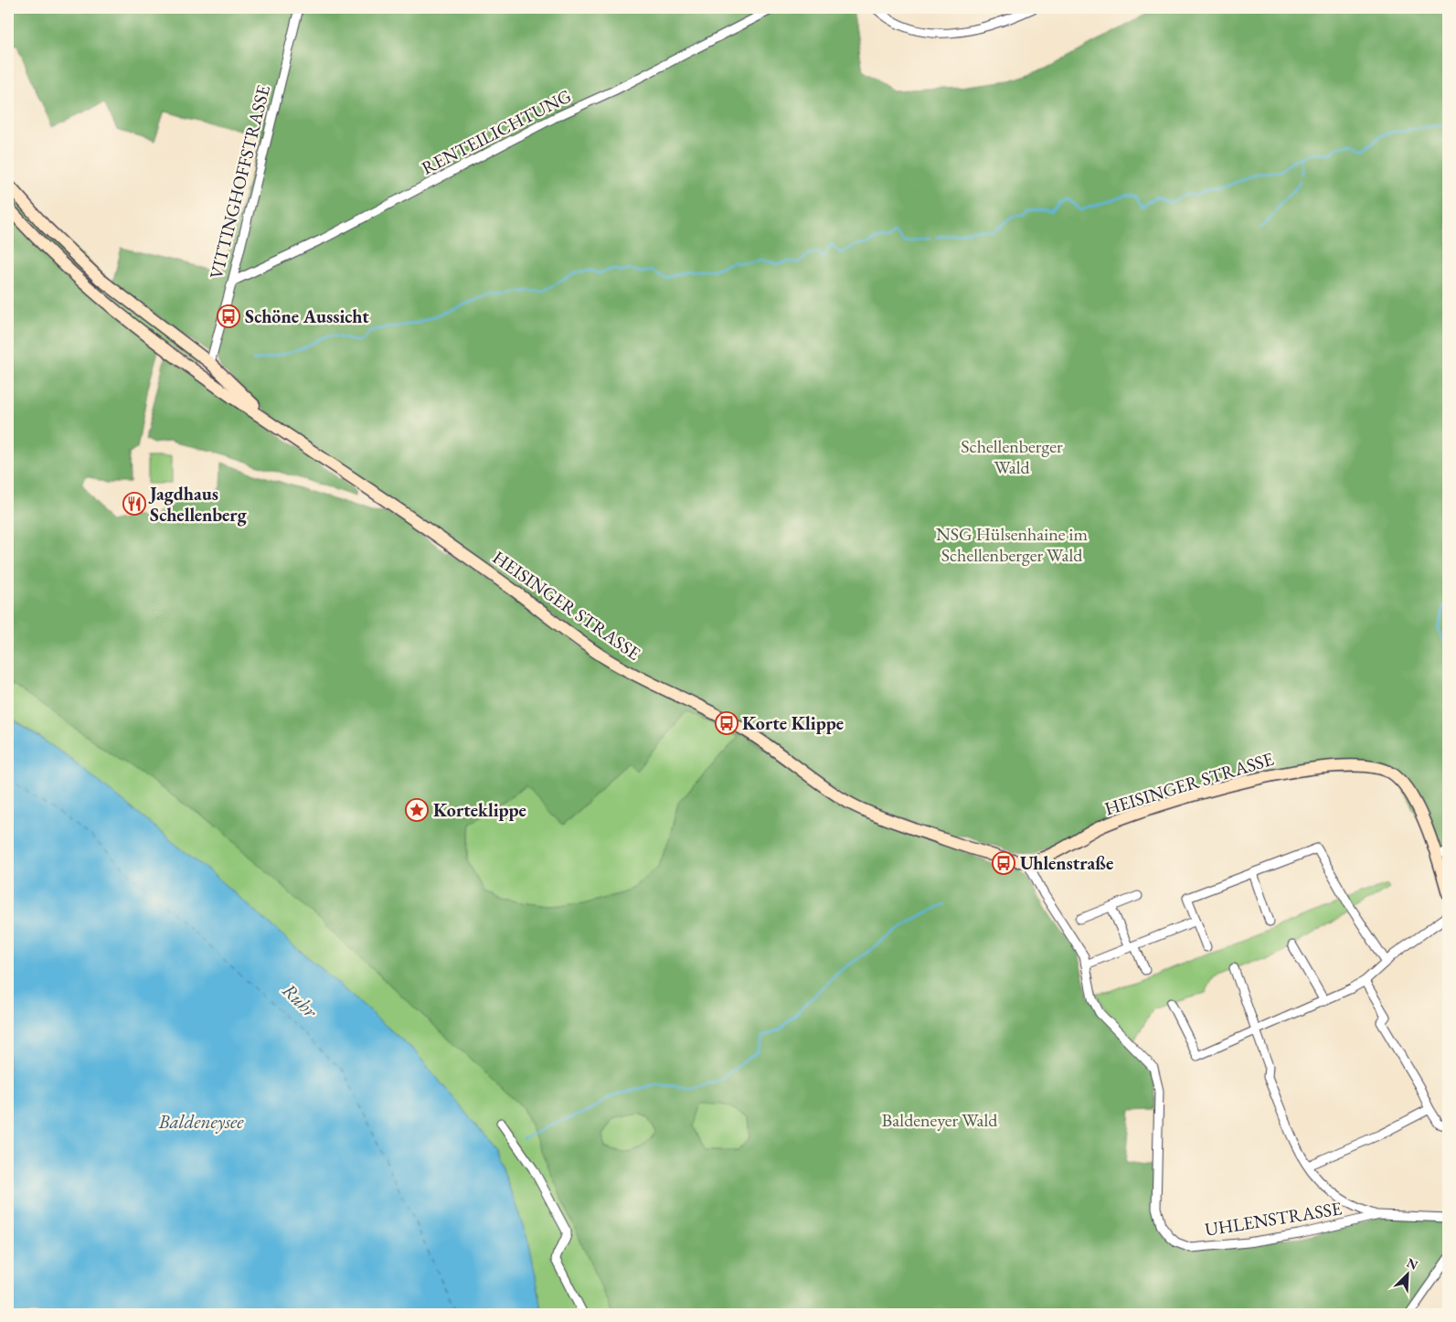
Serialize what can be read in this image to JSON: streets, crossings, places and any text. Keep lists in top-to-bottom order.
{
  "streets": {
    "main road": ["HEISINGER STRASSE"],
    "street": ["RENTEILICHTUNG", "VITTINGHOFFSTRASSE", "UHLENSTRASSE"]
  },
  "crossings": [
    ["RENTEILICHTUNG", "VITTINGHOFFSTRASSE"],
    ["VITTINGHOFFSTRASSE", "HEISINGER STRASSE"],
    ["HEISINGER STRASSE", "UHLENSTRASSE"]
  ],
  "water": ["Ruhr", "Baldeneysee"],
  "parks": ["Schellenberger Wald", "NSG Hülsenhaine im Schellenberger Wald", "Baldeneyer Wald"],
  "places": {
    "bus stop": ["Schöne Aussicht", "Korte Klippe", "Uhlenstraße"],
    "restaurant": ["Jagdhaus Schellenberg"],
    "place": ["Korteklippe"]
  },
  "north": "top right"
}
